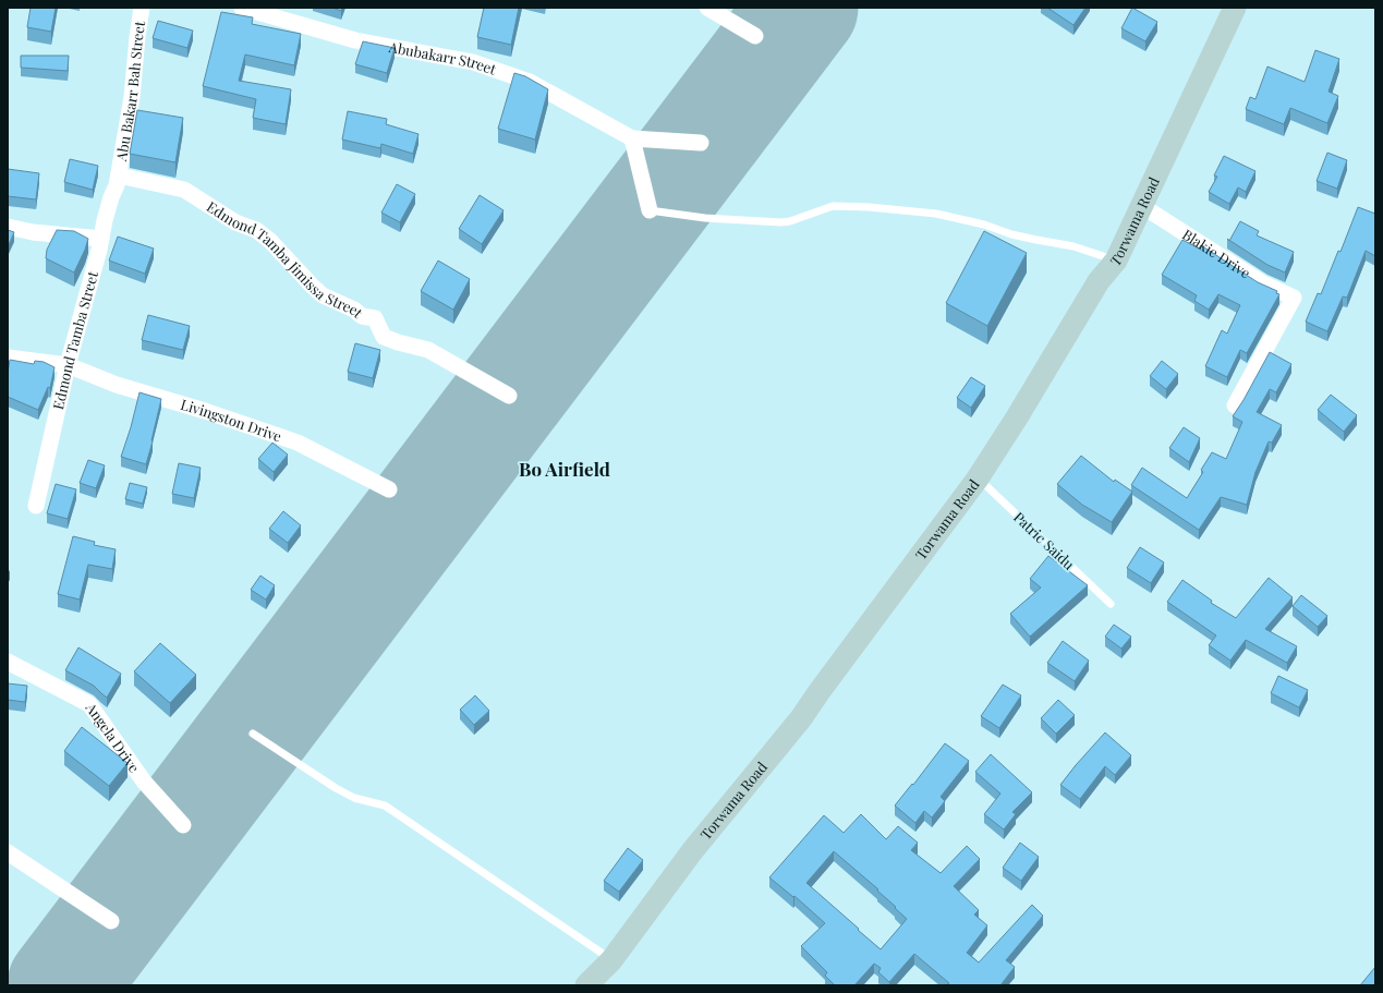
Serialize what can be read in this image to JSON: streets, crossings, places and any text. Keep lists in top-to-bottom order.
{
  "streets": {
    "main road": ["Torwama Road"],
    "street": [
      "Abubakarr Street",
      "Abu Bakarr Bah Street",
      "Blakie Drive",
      "Edmond Tamba Jimissa Street",
      "Edmond Tamba Street",
      "Livingston Drive",
      "Angela Drive"
    ],
    "lane": ["Patric Saidu"]
  },
  "crossings": [
    ["Abu Bakarr Bah Street", "Edmond Tamba Jimissa Street"],
    ["Abu Bakarr Bah Street", "Edmond Tamba Street"],
    ["Torwama Road", "Blakie Drive"],
    ["Torwama Road", "Patric Saidu"],
    ["Edmond Tamba Jimissa Street", "Edmond Tamba Street"],
    ["Edmond Tamba Street", "Livingston Drive"]
  ],
  "districts": ["Bo Airfield"]
}
